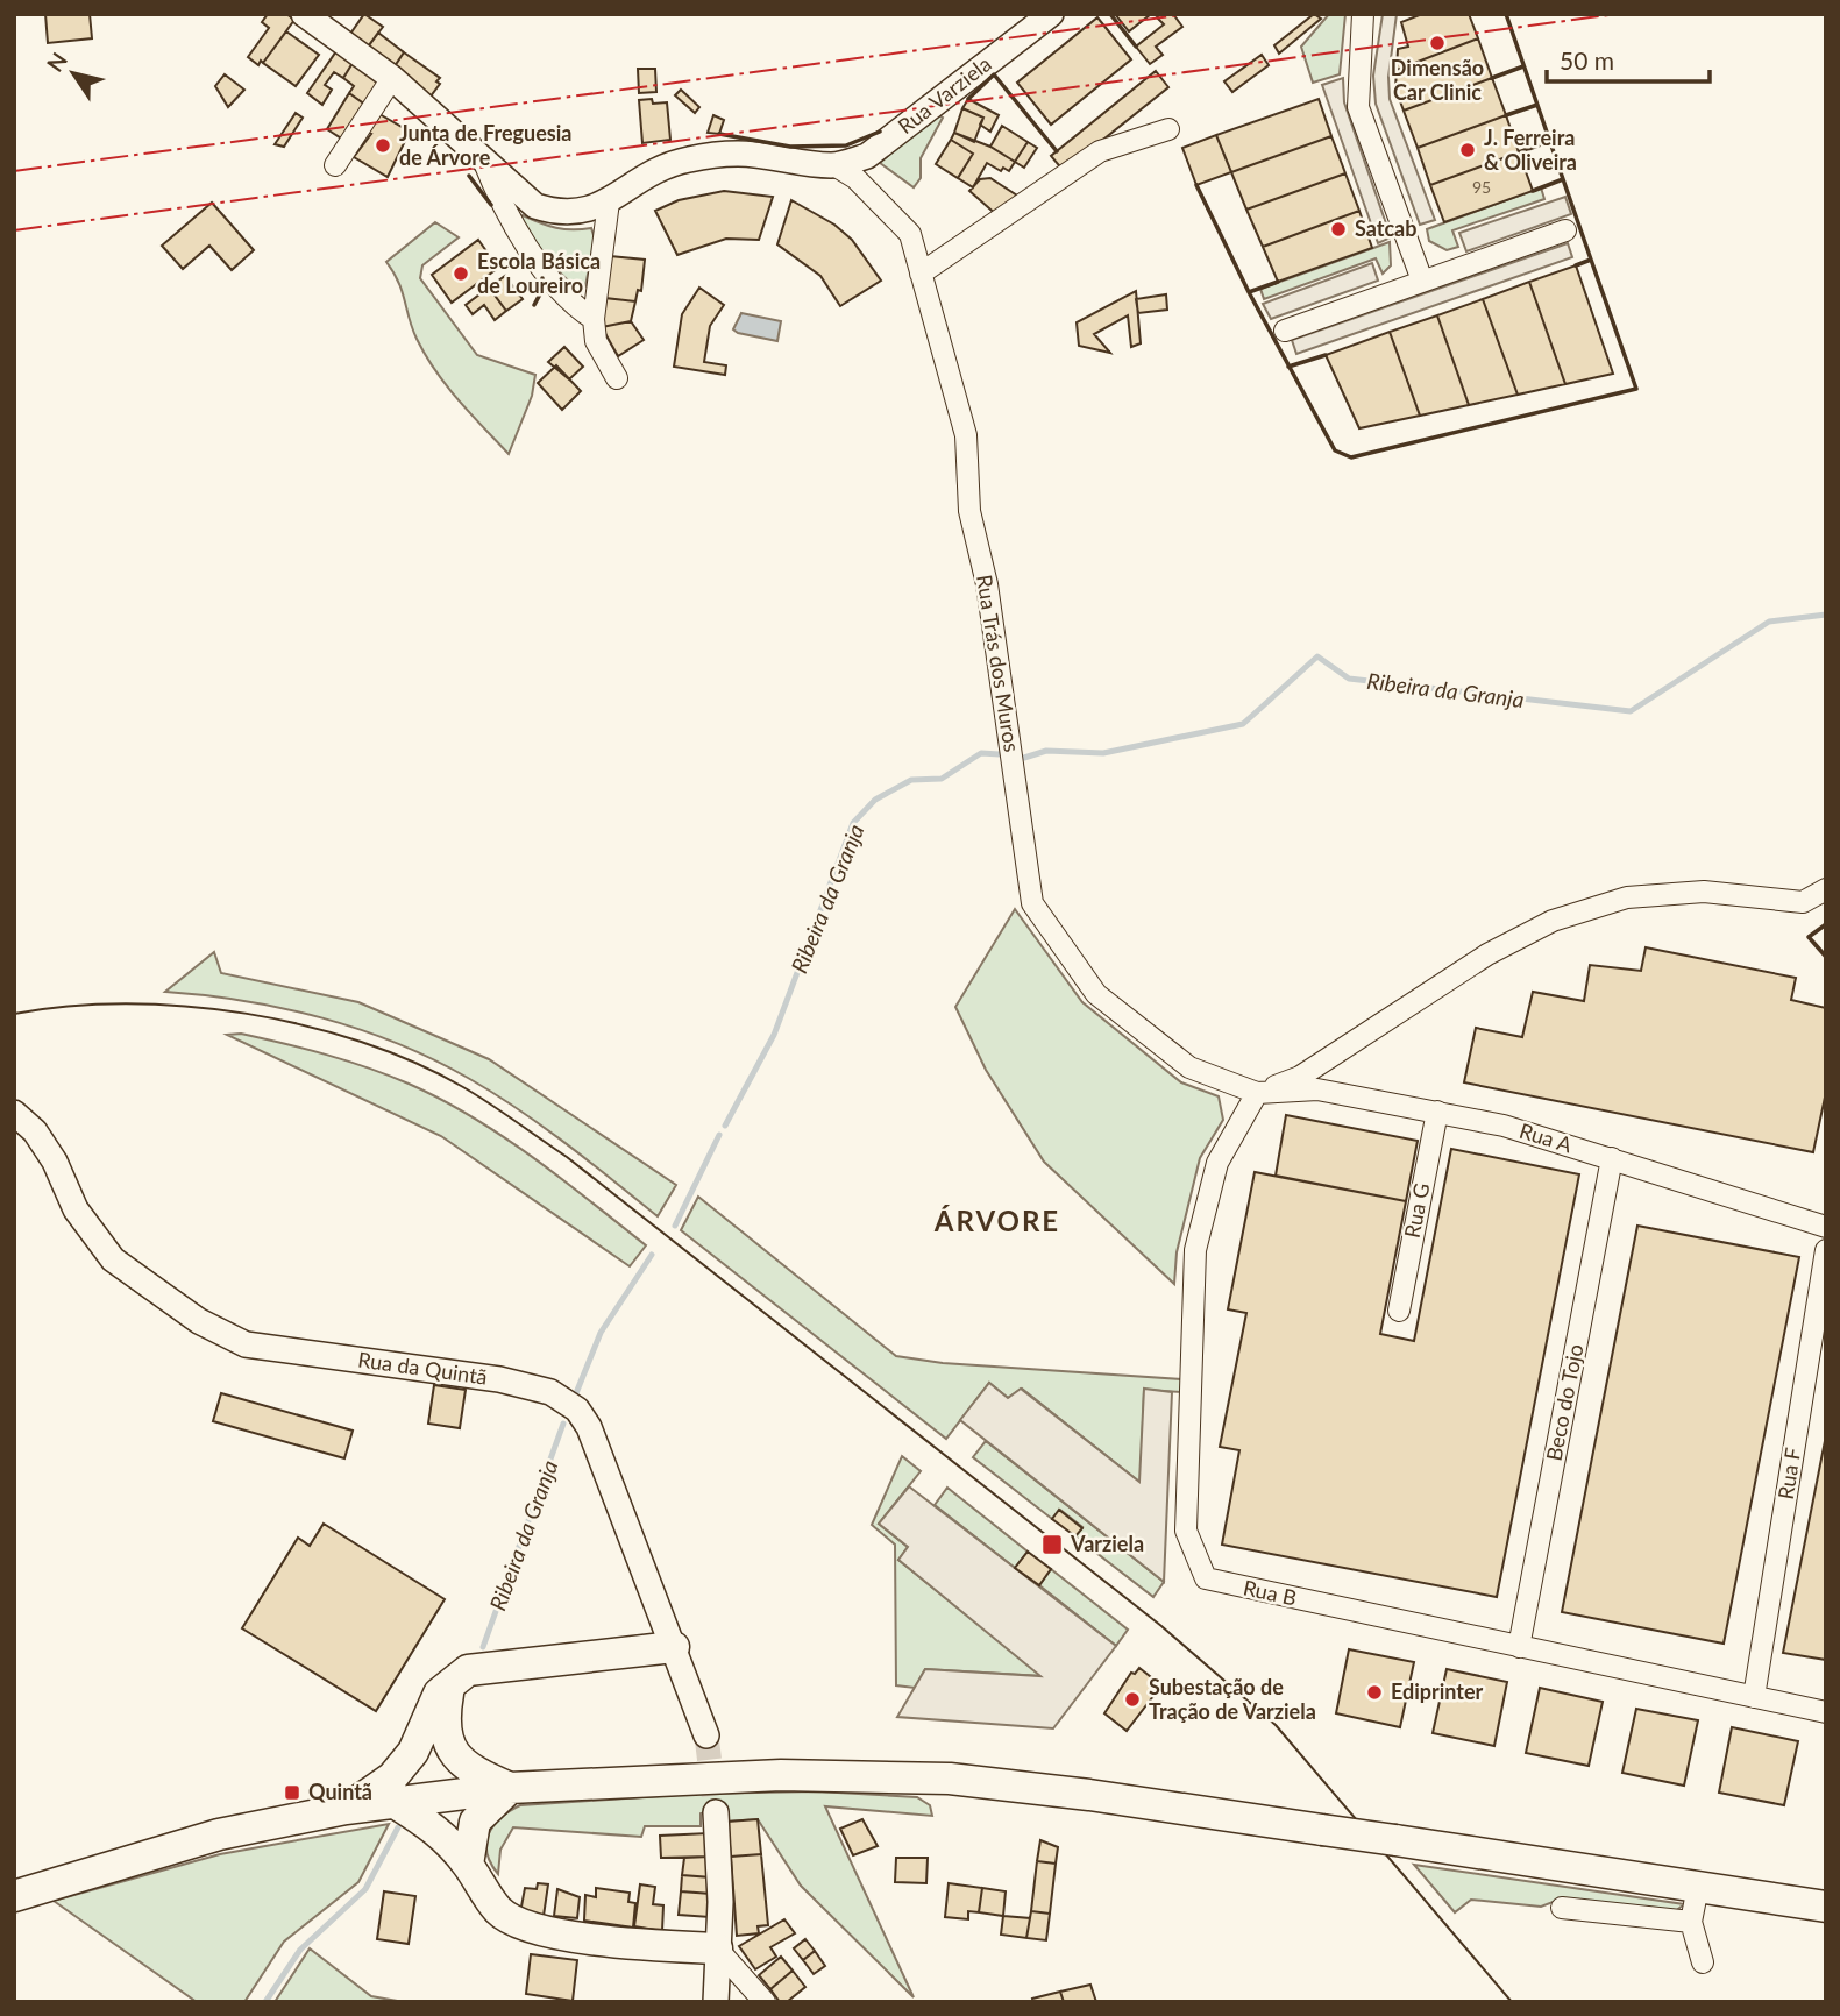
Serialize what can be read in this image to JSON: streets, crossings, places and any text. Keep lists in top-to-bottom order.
{
  "streets": {
    "street": [
      "Rua Varziela",
      "Rua Trás dos Muros",
      "Rua A",
      "Rua G",
      "Rua da Quintã",
      "Beco do Tojo",
      "Rua F",
      "Rua B"
    ]
  },
  "crossings": [
    ["Rua Varziela", "Rua Trás dos Muros"],
    ["Rua Trás dos Muros", "Rua A"],
    ["Rua Trás dos Muros", "Rua B"],
    ["Rua A", "Rua G"],
    ["Rua A", "Beco do Tojo"],
    ["Rua A", "Rua B"],
    ["Beco do Tojo", "Rua B"],
    ["Rua F", "Rua B"]
  ],
  "districts": ["ÁRVORE"],
  "water": ["Ribeira da Granja"],
  "places": {
    "other": [
      "Dimensão Car Clinic",
      "Junta de Freguesia de Árvore",
      "J. Ferreira & Oliveira",
      "Satcab",
      "Escola Básica de Loureiro",
      "Ediprinter",
      "Subestação de Tração de Varziela"
    ],
    "transit": ["Varziela", "Quintã"]
  },
  "house_numbers": ["95"],
  "scale_bar": "50 m",
  "north": "top left"
}
